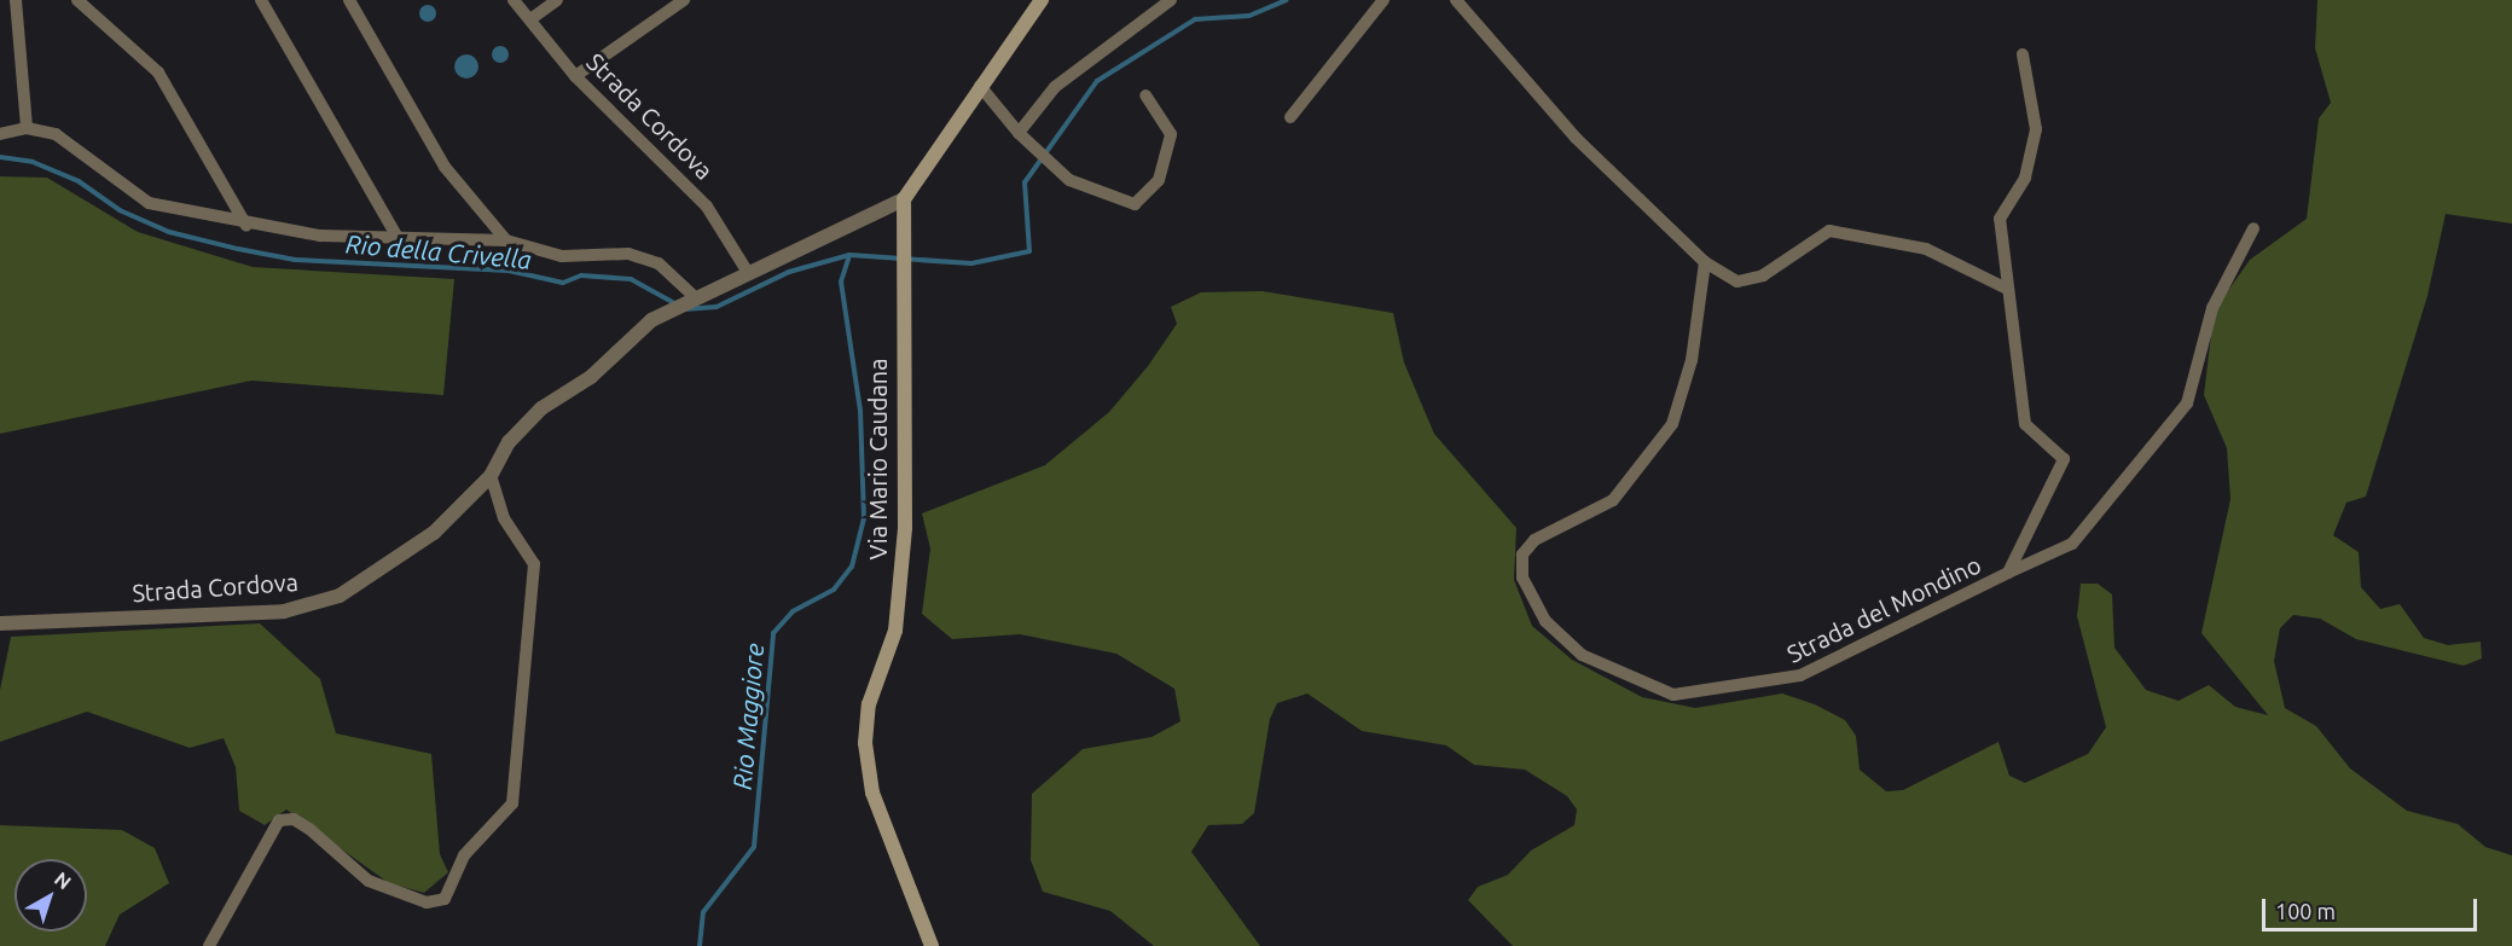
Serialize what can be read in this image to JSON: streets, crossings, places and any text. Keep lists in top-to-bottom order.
{
  "streets": {
    "main road": ["Via Mario Caudana"],
    "street": ["Strada Cordova", "Strada del Mondino"]
  },
  "crossings": [
    ["Strada Cordova", "Via Mario Caudana"]
  ],
  "water": ["Rio della Crivella", "Rio Maggiore"],
  "scale_bar": "100 m",
  "north": "top right"
}
